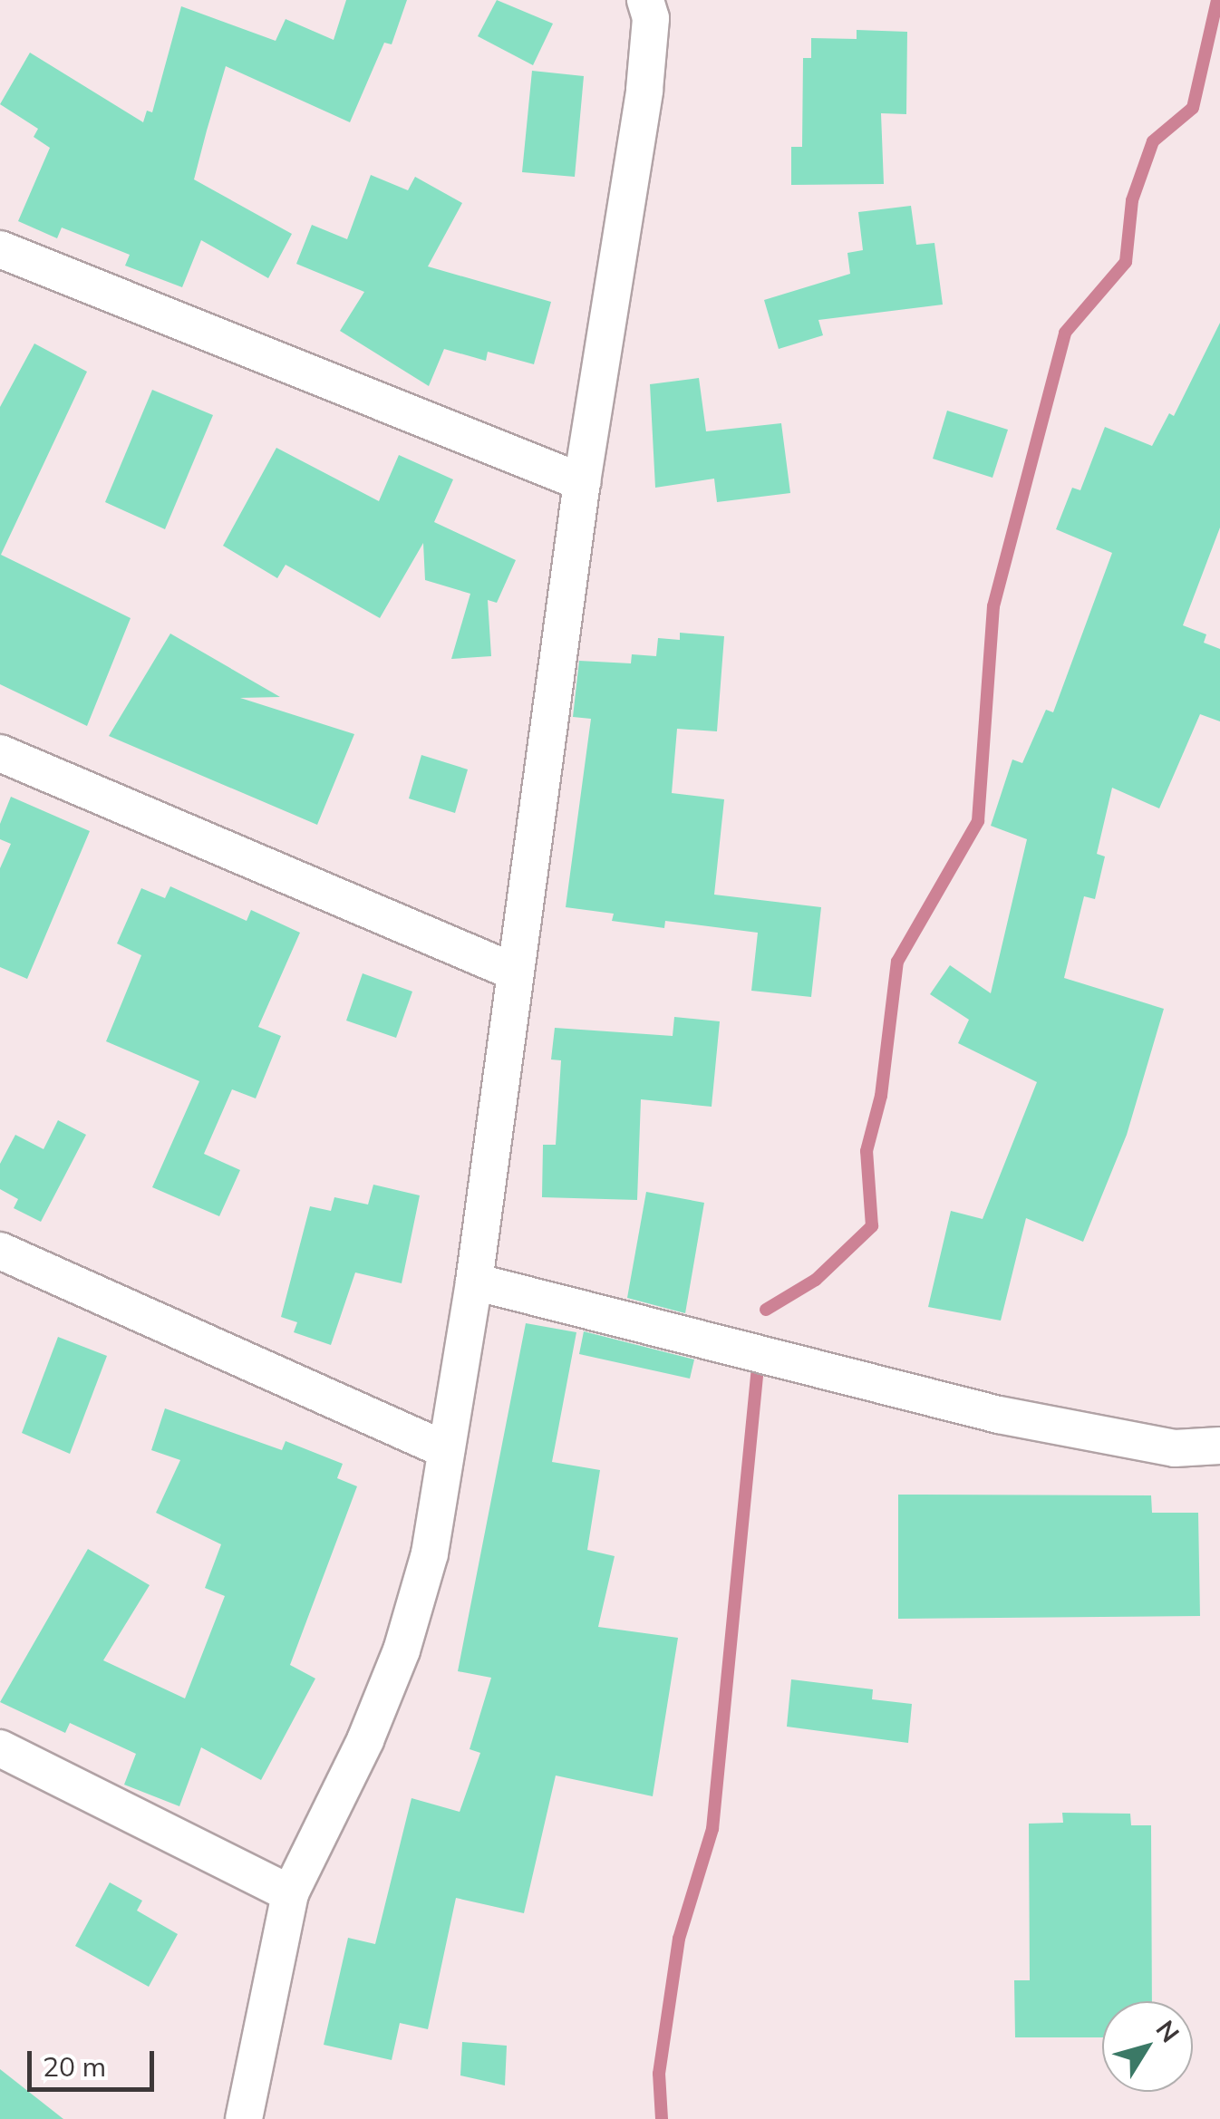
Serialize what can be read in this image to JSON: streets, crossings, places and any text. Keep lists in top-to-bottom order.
{
  "scale_bar": "20 m",
  "north": "top right"
}
